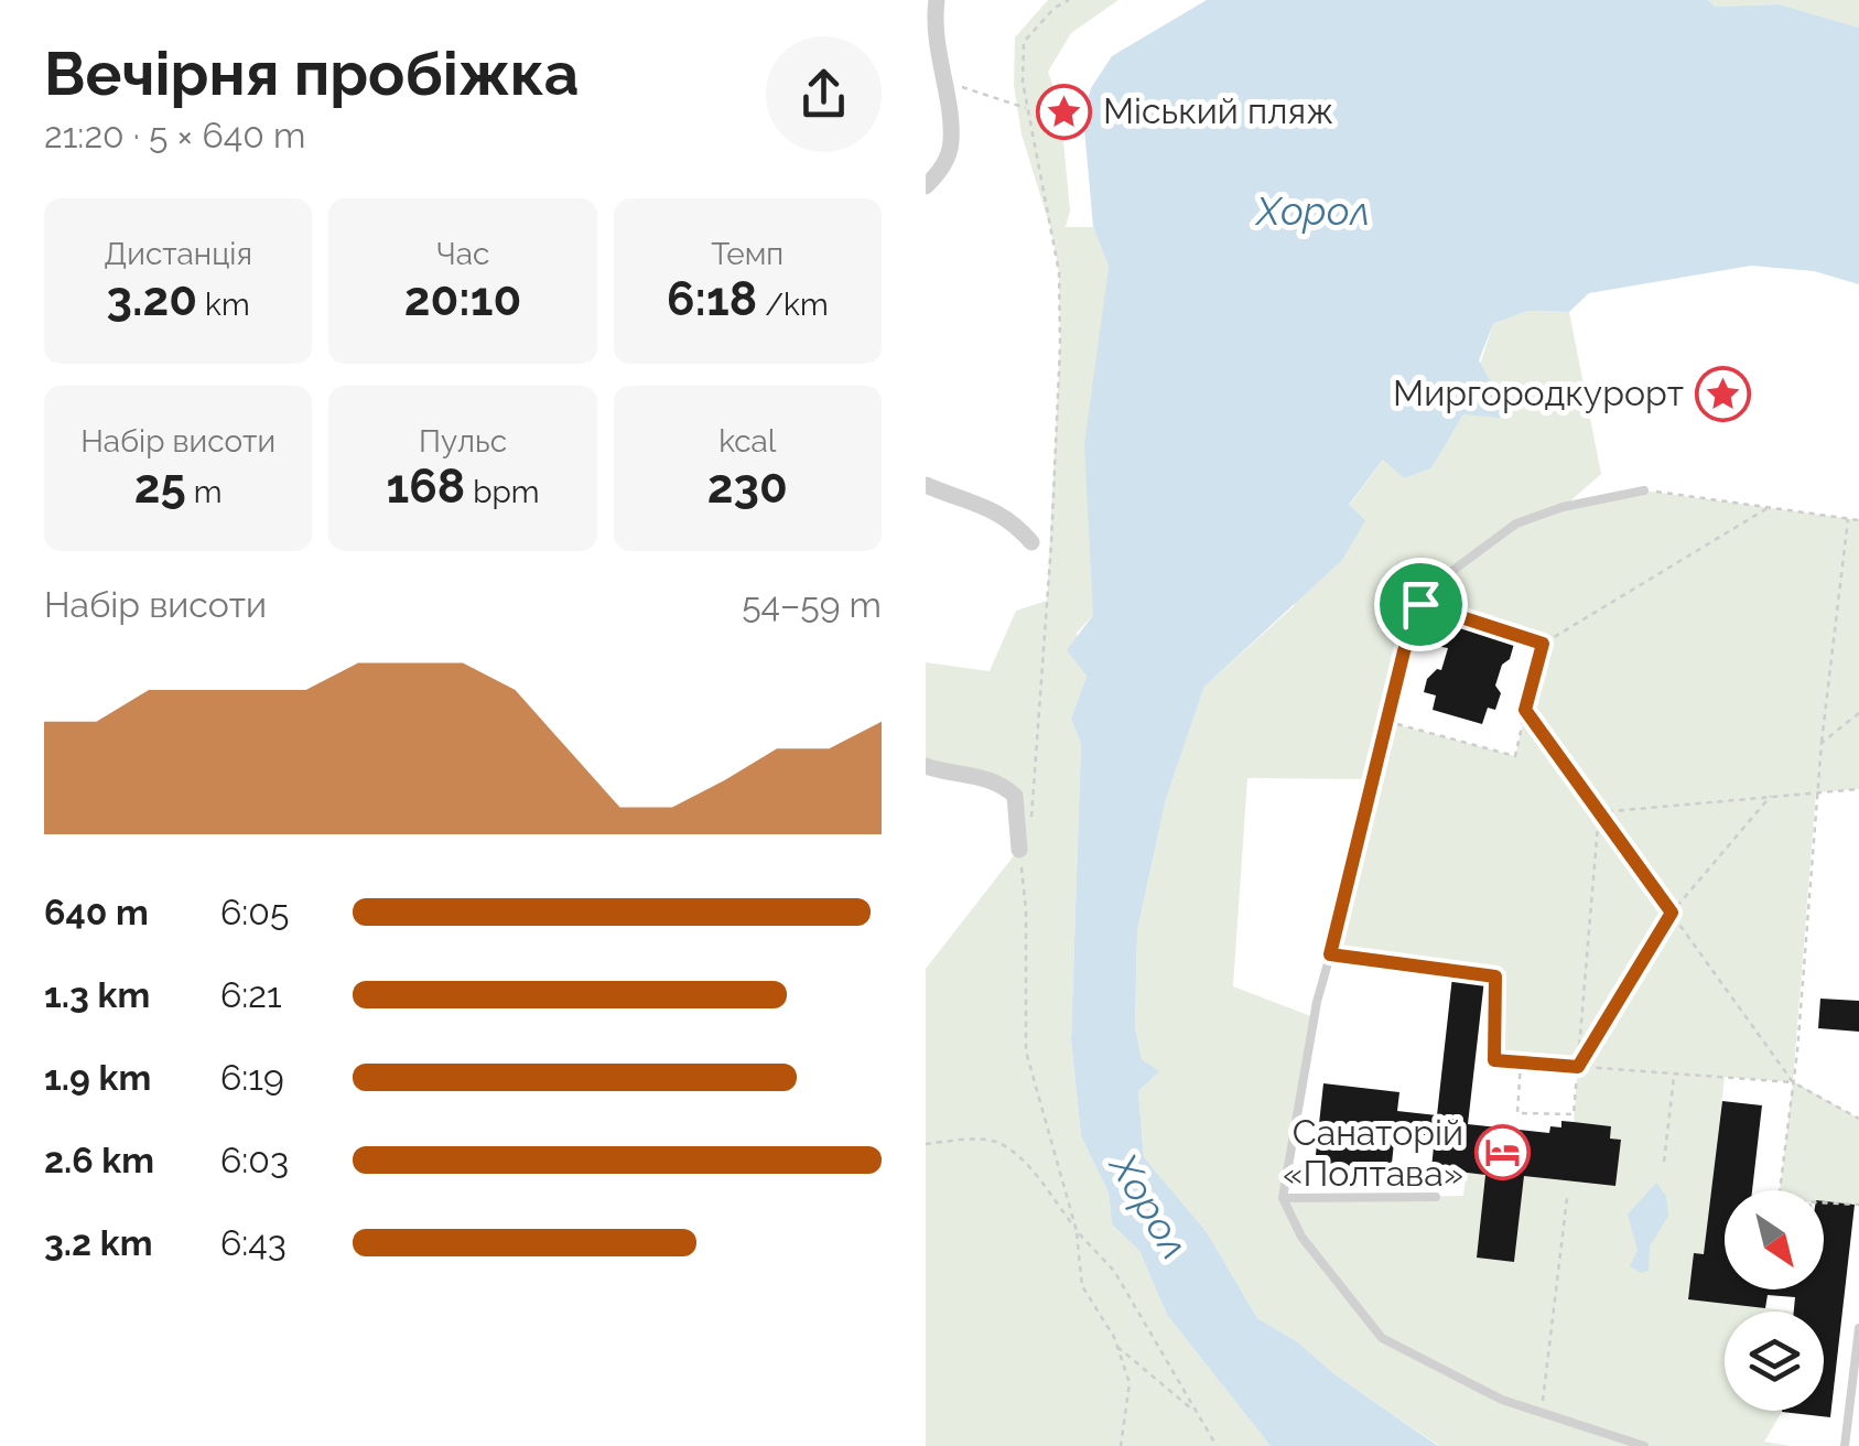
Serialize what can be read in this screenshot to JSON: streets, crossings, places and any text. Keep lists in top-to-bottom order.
{
  "water": ["Хорол"],
  "places": {
    "place": ["Міський пляж", "Миргородкурорт"],
    "hotel": ["Санаторій «Полтава»"]
  },
  "north": "bottom right",
  "page": {
    "heading": ["Вечірня пробіжка", "21:20 · 5 × 640 m"],
    "stats": [
      ["Дистанція", "3.20 km"],
      ["Час", "20:10"],
      ["Темп", "6:18 /km"],
      ["Набір висоти", "25 m"],
      ["Пульс", "168 bpm"],
      ["kcal", "230"]
    ],
    "chart": ["Набір висоти", "54–59 m"],
    "list": [
      {
        "name": "640 m",
        "note": "6:05"
      },
      {
        "name": "1.3 km",
        "note": "6:21"
      },
      {
        "name": "1.9 km",
        "note": "6:19"
      },
      {
        "name": "2.6 km",
        "note": "6:03"
      },
      {
        "name": "3.2 km",
        "note": "6:43"
      }
    ]
  }
}
